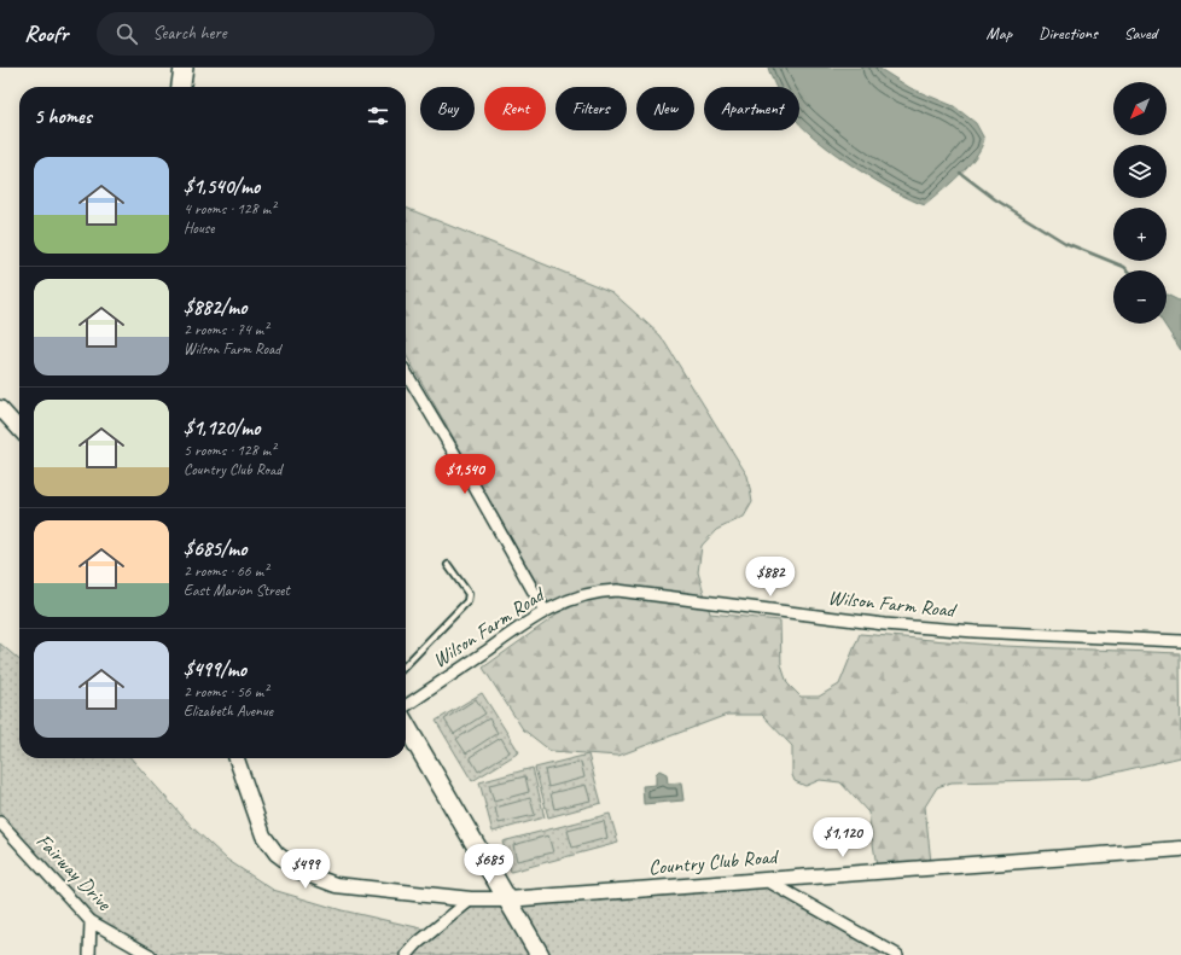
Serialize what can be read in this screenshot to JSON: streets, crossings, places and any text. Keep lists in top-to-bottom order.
{
  "streets": {
    "street": ["Wilson Farm Road", "Country Club Road", "Fairway Drive"]
  },
  "north": "bottom left",
  "page": {
    "header": "Roofr",
    "search": "Search here",
    "nav": ["Map", "Directions", "Saved"],
    "map_buttons": ["+", "−"],
    "chip": [
      "Buy",
      "Rent",
      "Filters",
      "New",
      "Apartment"
    ],
    "heading": "5 homes",
    "list": [
      {
        "name": "$1,540/mo",
        "note": "4 rooms · 128 m² · House"
      },
      {
        "name": "$882/mo",
        "note": "2 rooms · 74 m² · Wilson Farm Road"
      },
      {
        "name": "$1,120/mo",
        "note": "5 rooms · 128 m² · Country Club Road"
      },
      {
        "name": "$685/mo",
        "note": "2 rooms · 66 m² · East Marion Street"
      },
      {
        "name": "$499/mo",
        "note": "2 rooms · 56 m² · Elizabeth Avenue"
      }
    ],
    "price": [
      "$1,540",
      "$882",
      "$1,120",
      "$685",
      "$499"
    ]
  }
}
